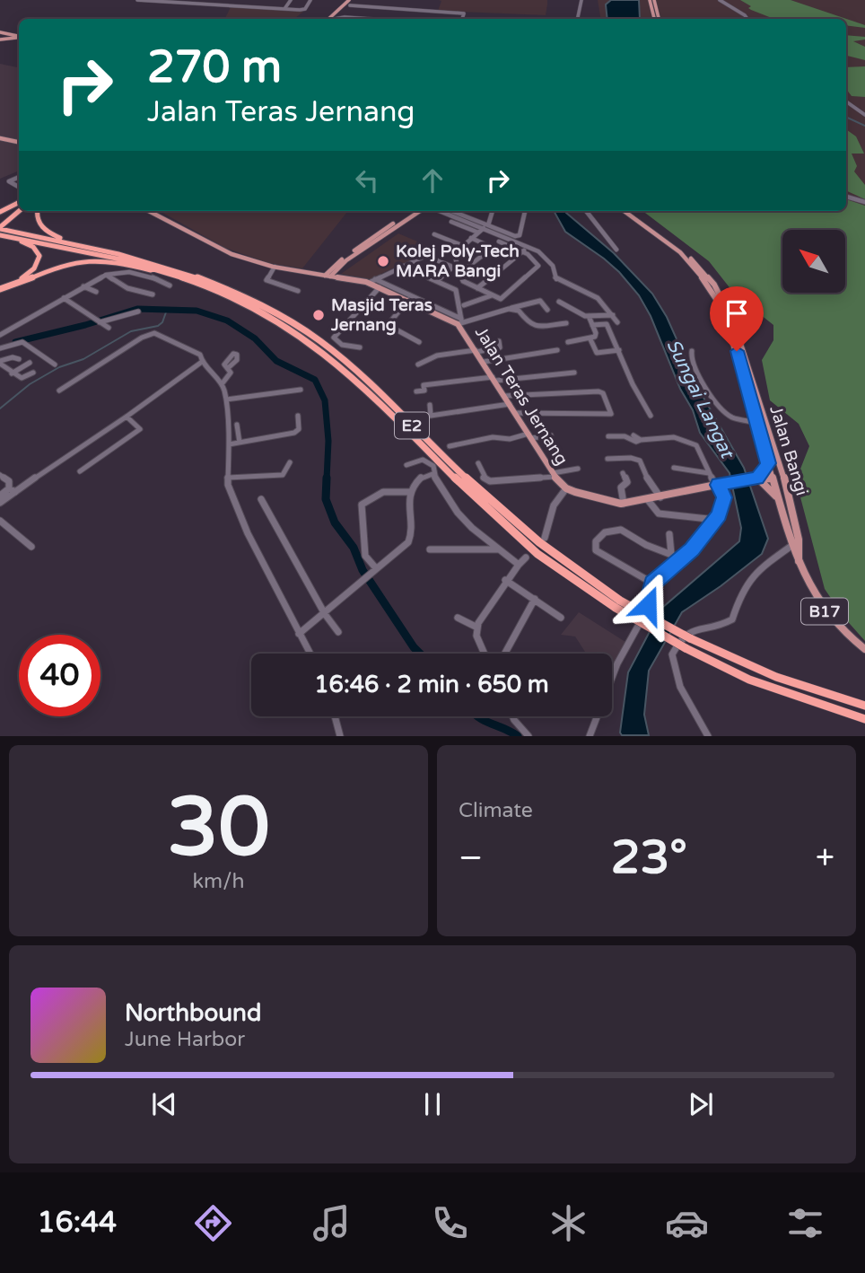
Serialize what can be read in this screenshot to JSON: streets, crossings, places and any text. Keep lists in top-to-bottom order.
{
  "streets": {
    "highway": ["E2"],
    "main road": ["Jalan Teras Jernang", "Jalan Bangi", "B17"]
  },
  "crossings": [
    ["Jalan Teras Jernang", "Jalan Bangi"]
  ],
  "water": ["Sungai Langat"],
  "places": ["Kolej Poly-Tech MARA Bangi", "Masjid Teras Jernang"],
  "north": "top left",
  "page": {
    "turn": ["270 m", "Jalan Teras Jernang"],
    "limit": "40",
    "trip": "16:46 · 2 min · 650 m",
    "tile": [
      ["30", "km/h"],
      "Climate"
    ],
    "heat": ["−", "23°", "+"],
    "song": ["Northbound", "June Harbor"],
    "tabs": "16:44"
  }
}
